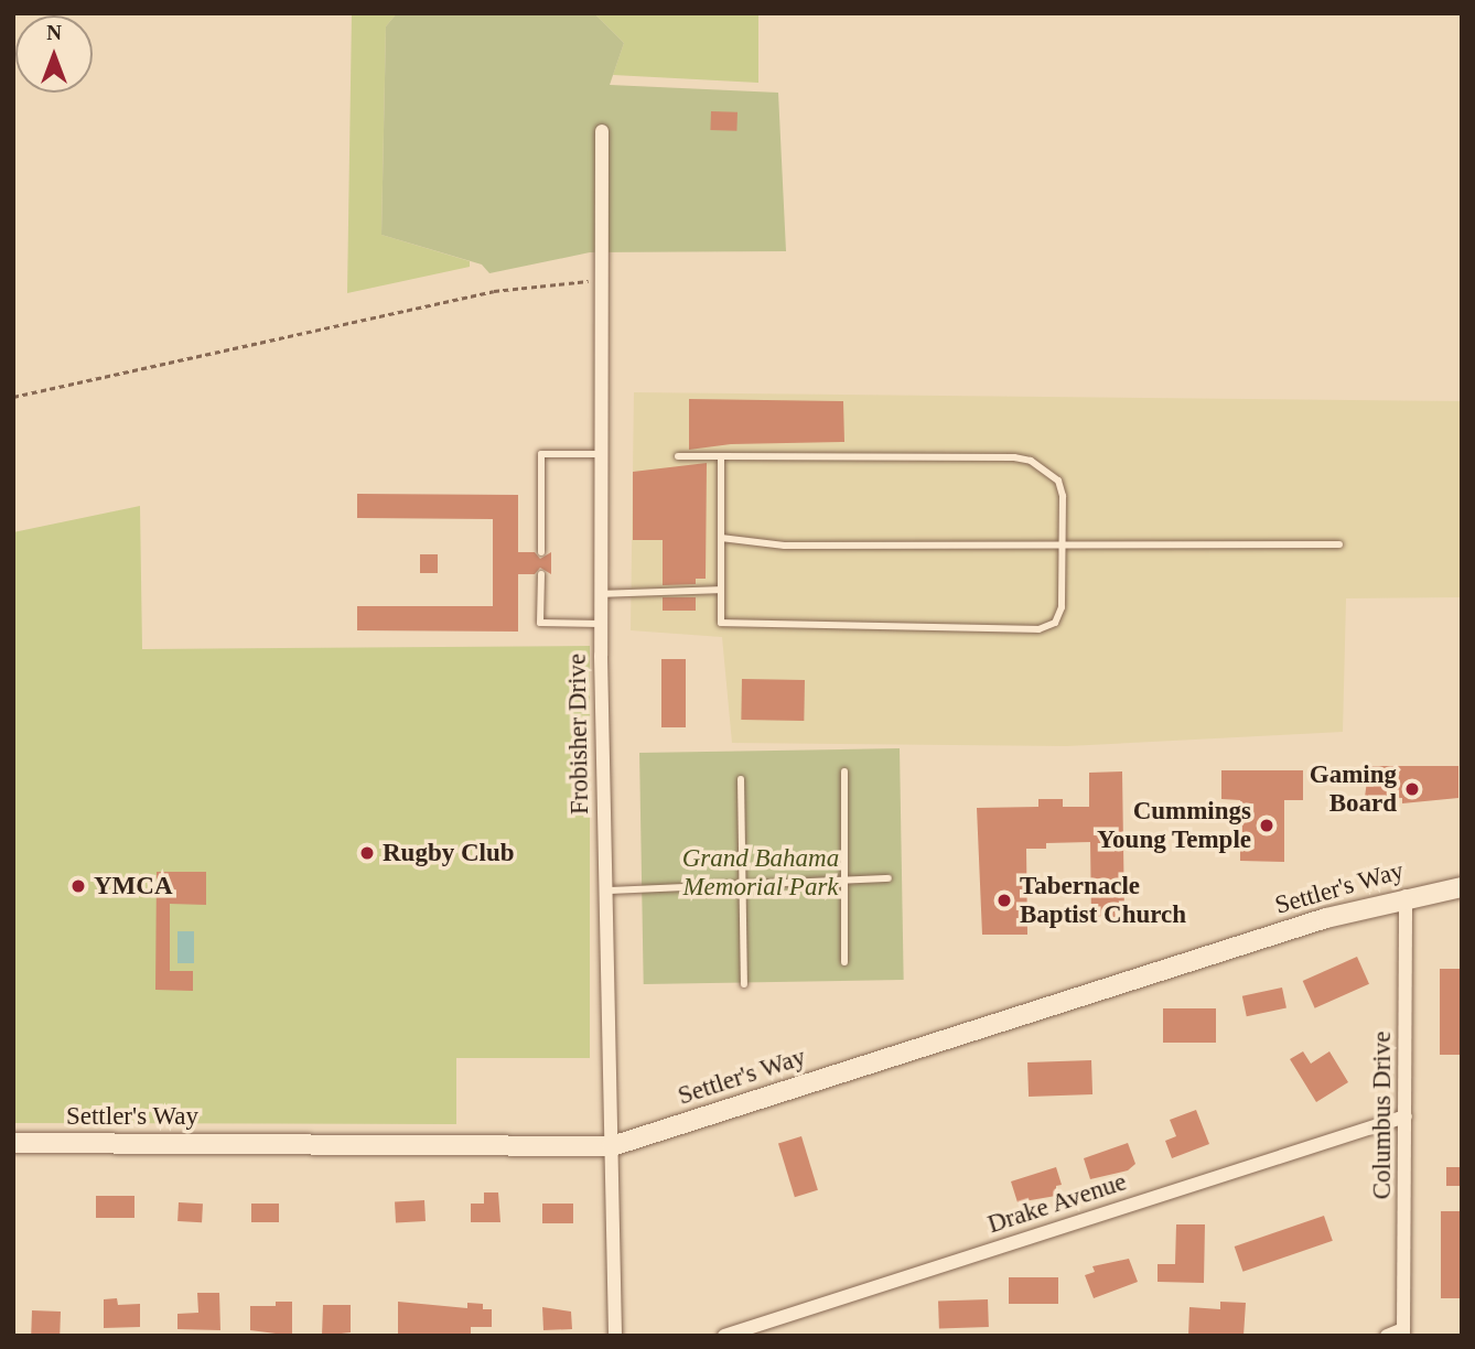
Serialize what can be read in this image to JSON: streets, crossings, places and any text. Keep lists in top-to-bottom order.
{
  "streets": {
    "main road": ["Settler's Way"],
    "street": ["Frobisher Drive", "Columbus Drive", "Drake Avenue"]
  },
  "crossings": [
    ["Frobisher Drive", "Settler's Way"],
    ["Settler's Way", "Columbus Drive"],
    ["Columbus Drive", "Drake Avenue"]
  ],
  "parks": ["Grand Bahama Memorial Park"],
  "places": [
    "Gaming Board",
    "Cummings Young Temple",
    "Rugby Club",
    "YMCA",
    "Tabernacle Baptist Church"
  ],
  "north": "top"
}
